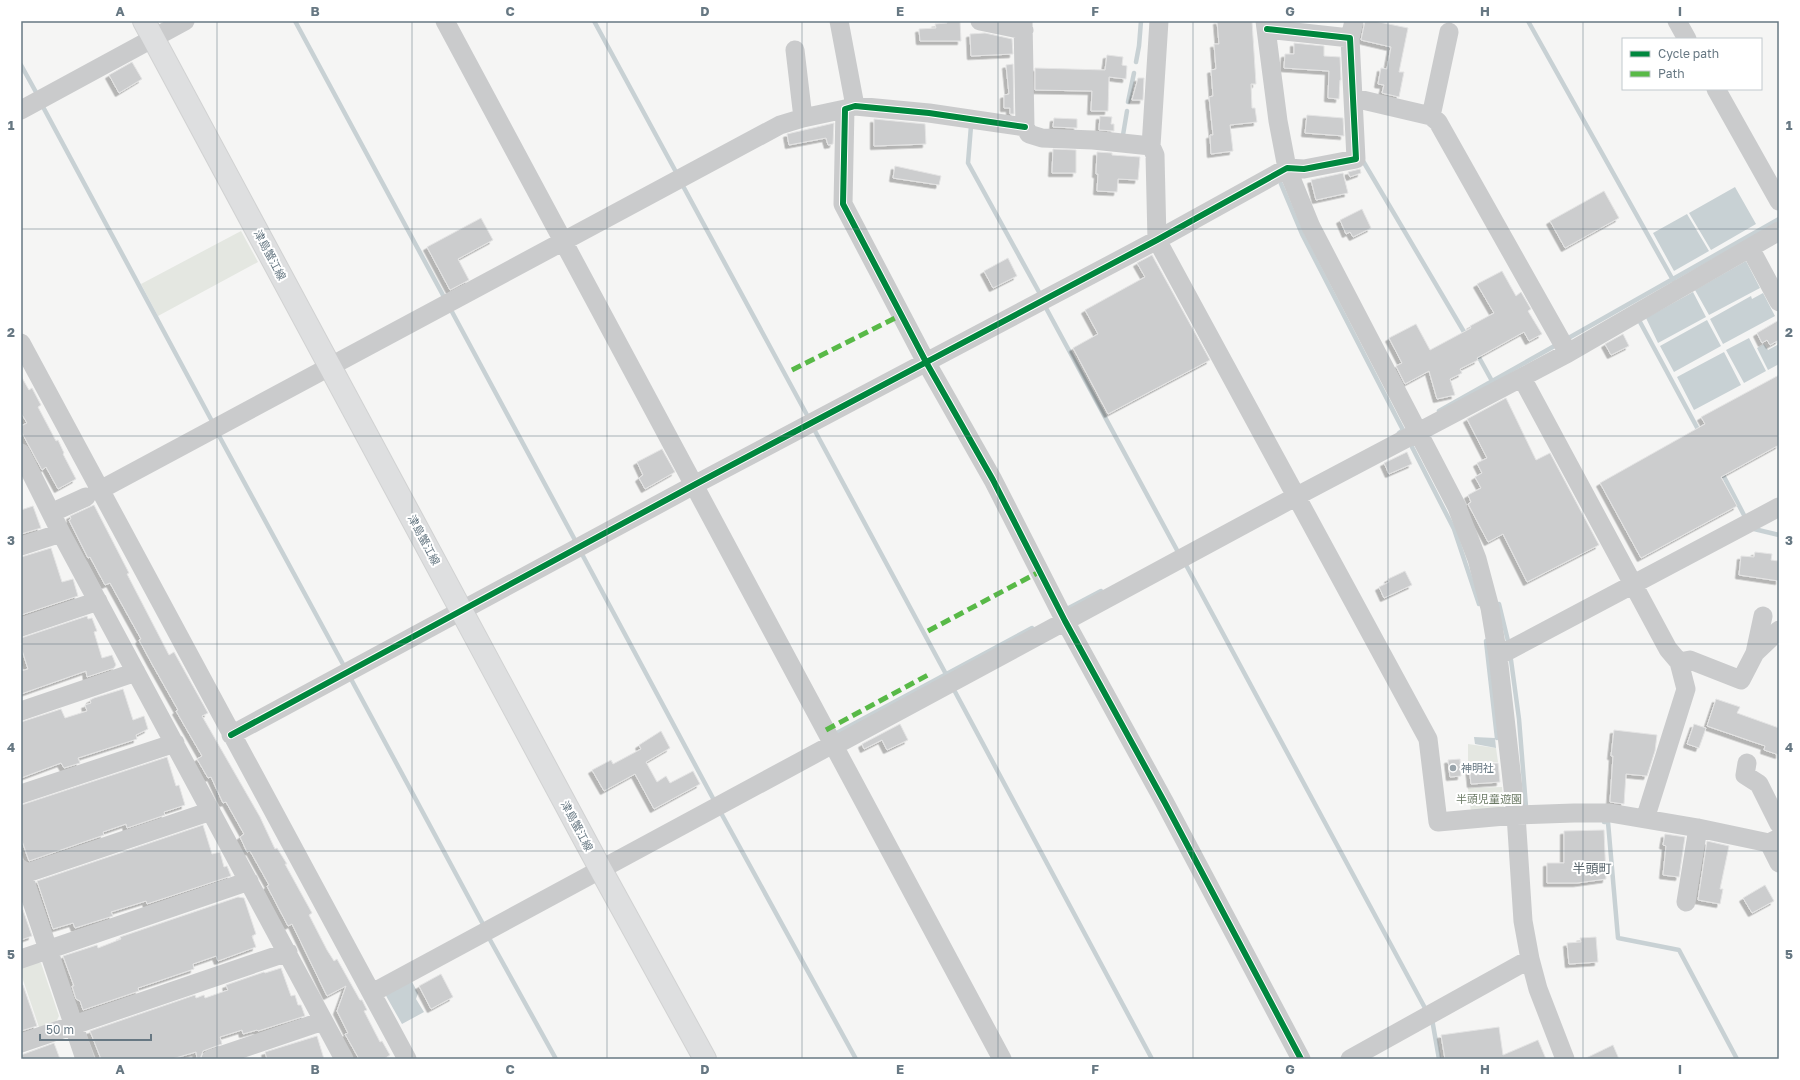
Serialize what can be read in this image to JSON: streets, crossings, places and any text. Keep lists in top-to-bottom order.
{
  "streets": {
    "main road": ["津島蟹江線"]
  },
  "districts": ["半頭町"],
  "parks": ["半頭児童遊園"],
  "places": ["神明社"],
  "legend": ["Cycle path", "Path"],
  "scale_bar": "50 m",
  "grid": {
    "columns": [
      "A",
      "B",
      "C",
      "D",
      "E",
      "F",
      "G",
      "H",
      "I"
    ],
    "rows": [
      "1",
      "2",
      "3",
      "4",
      "5"
    ]
  }
}
